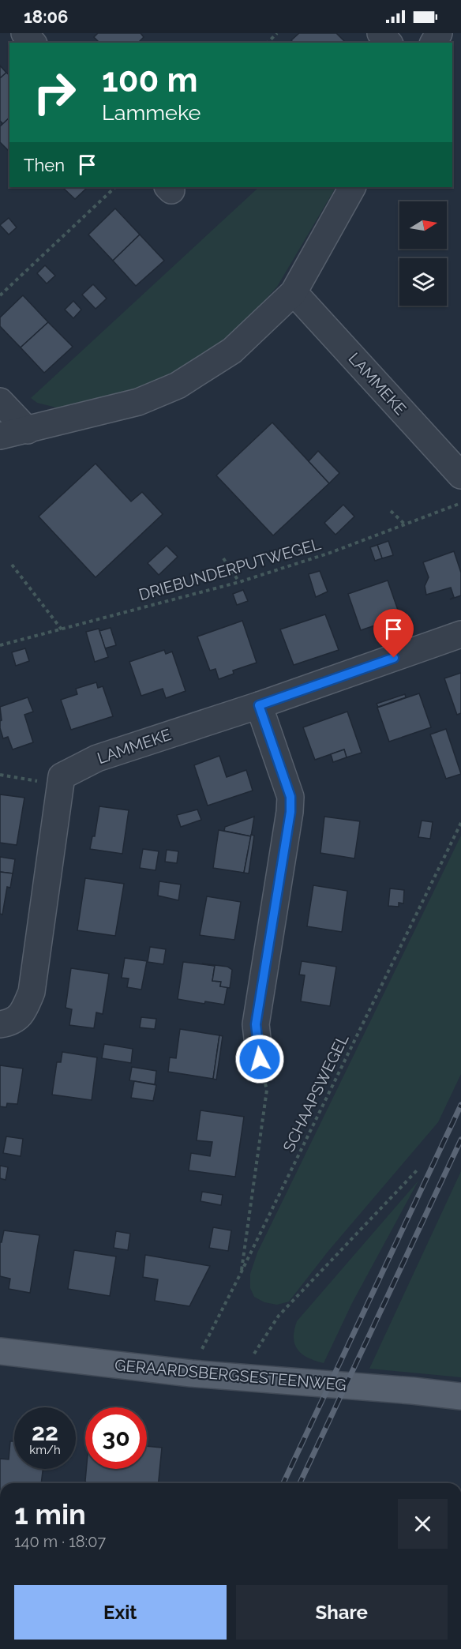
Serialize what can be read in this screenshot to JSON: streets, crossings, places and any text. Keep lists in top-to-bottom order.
{
  "streets": {
    "main road": ["GERAARDSBERGSESTEENWEG"],
    "street": ["LAMMEKE"],
    "path": ["DRIEBUNDERPUTWEGEL", "SCHAAPSWEGEL"]
  },
  "crossings": [
    ["SCHAAPSWEGEL", "GERAARDSBERGSESTEENWEG"]
  ],
  "north": "right",
  "page": {
    "status": "18:06",
    "turn": ["100 m", "Lammeke"],
    "then": "Then",
    "speed": "22 km/h",
    "limit": "30",
    "heading": ["1 min", "140 m · 18:07"],
    "buttons": ["Exit", "Share"]
  }
}
